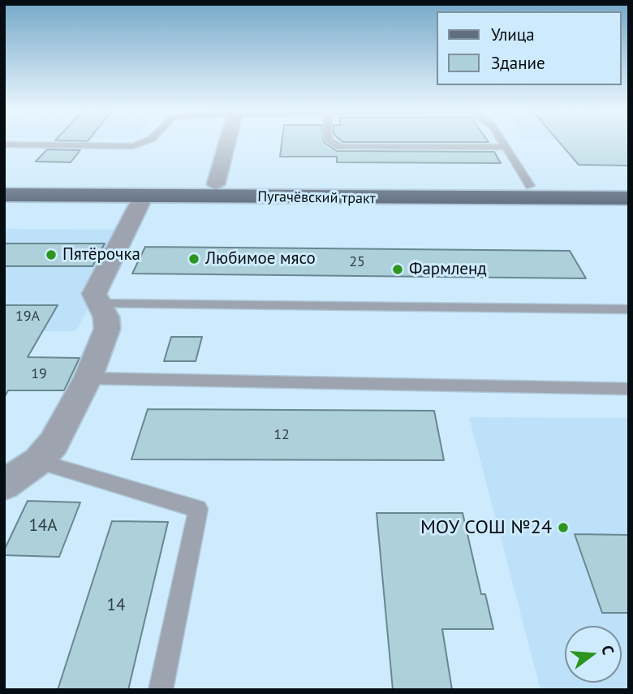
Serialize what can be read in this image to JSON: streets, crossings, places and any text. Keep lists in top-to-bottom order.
{
  "streets": {
    "main road": ["Пугачёвский тракт"]
  },
  "places": [
    "Пятёрочка",
    "Любимое мясо",
    "Фармленд",
    "МОУ СОШ №24"
  ],
  "house_numbers": [
    "25",
    "19А",
    "19",
    "12",
    "14А",
    "14"
  ],
  "legend": ["Улица", "Здание"],
  "north": "right"
}
